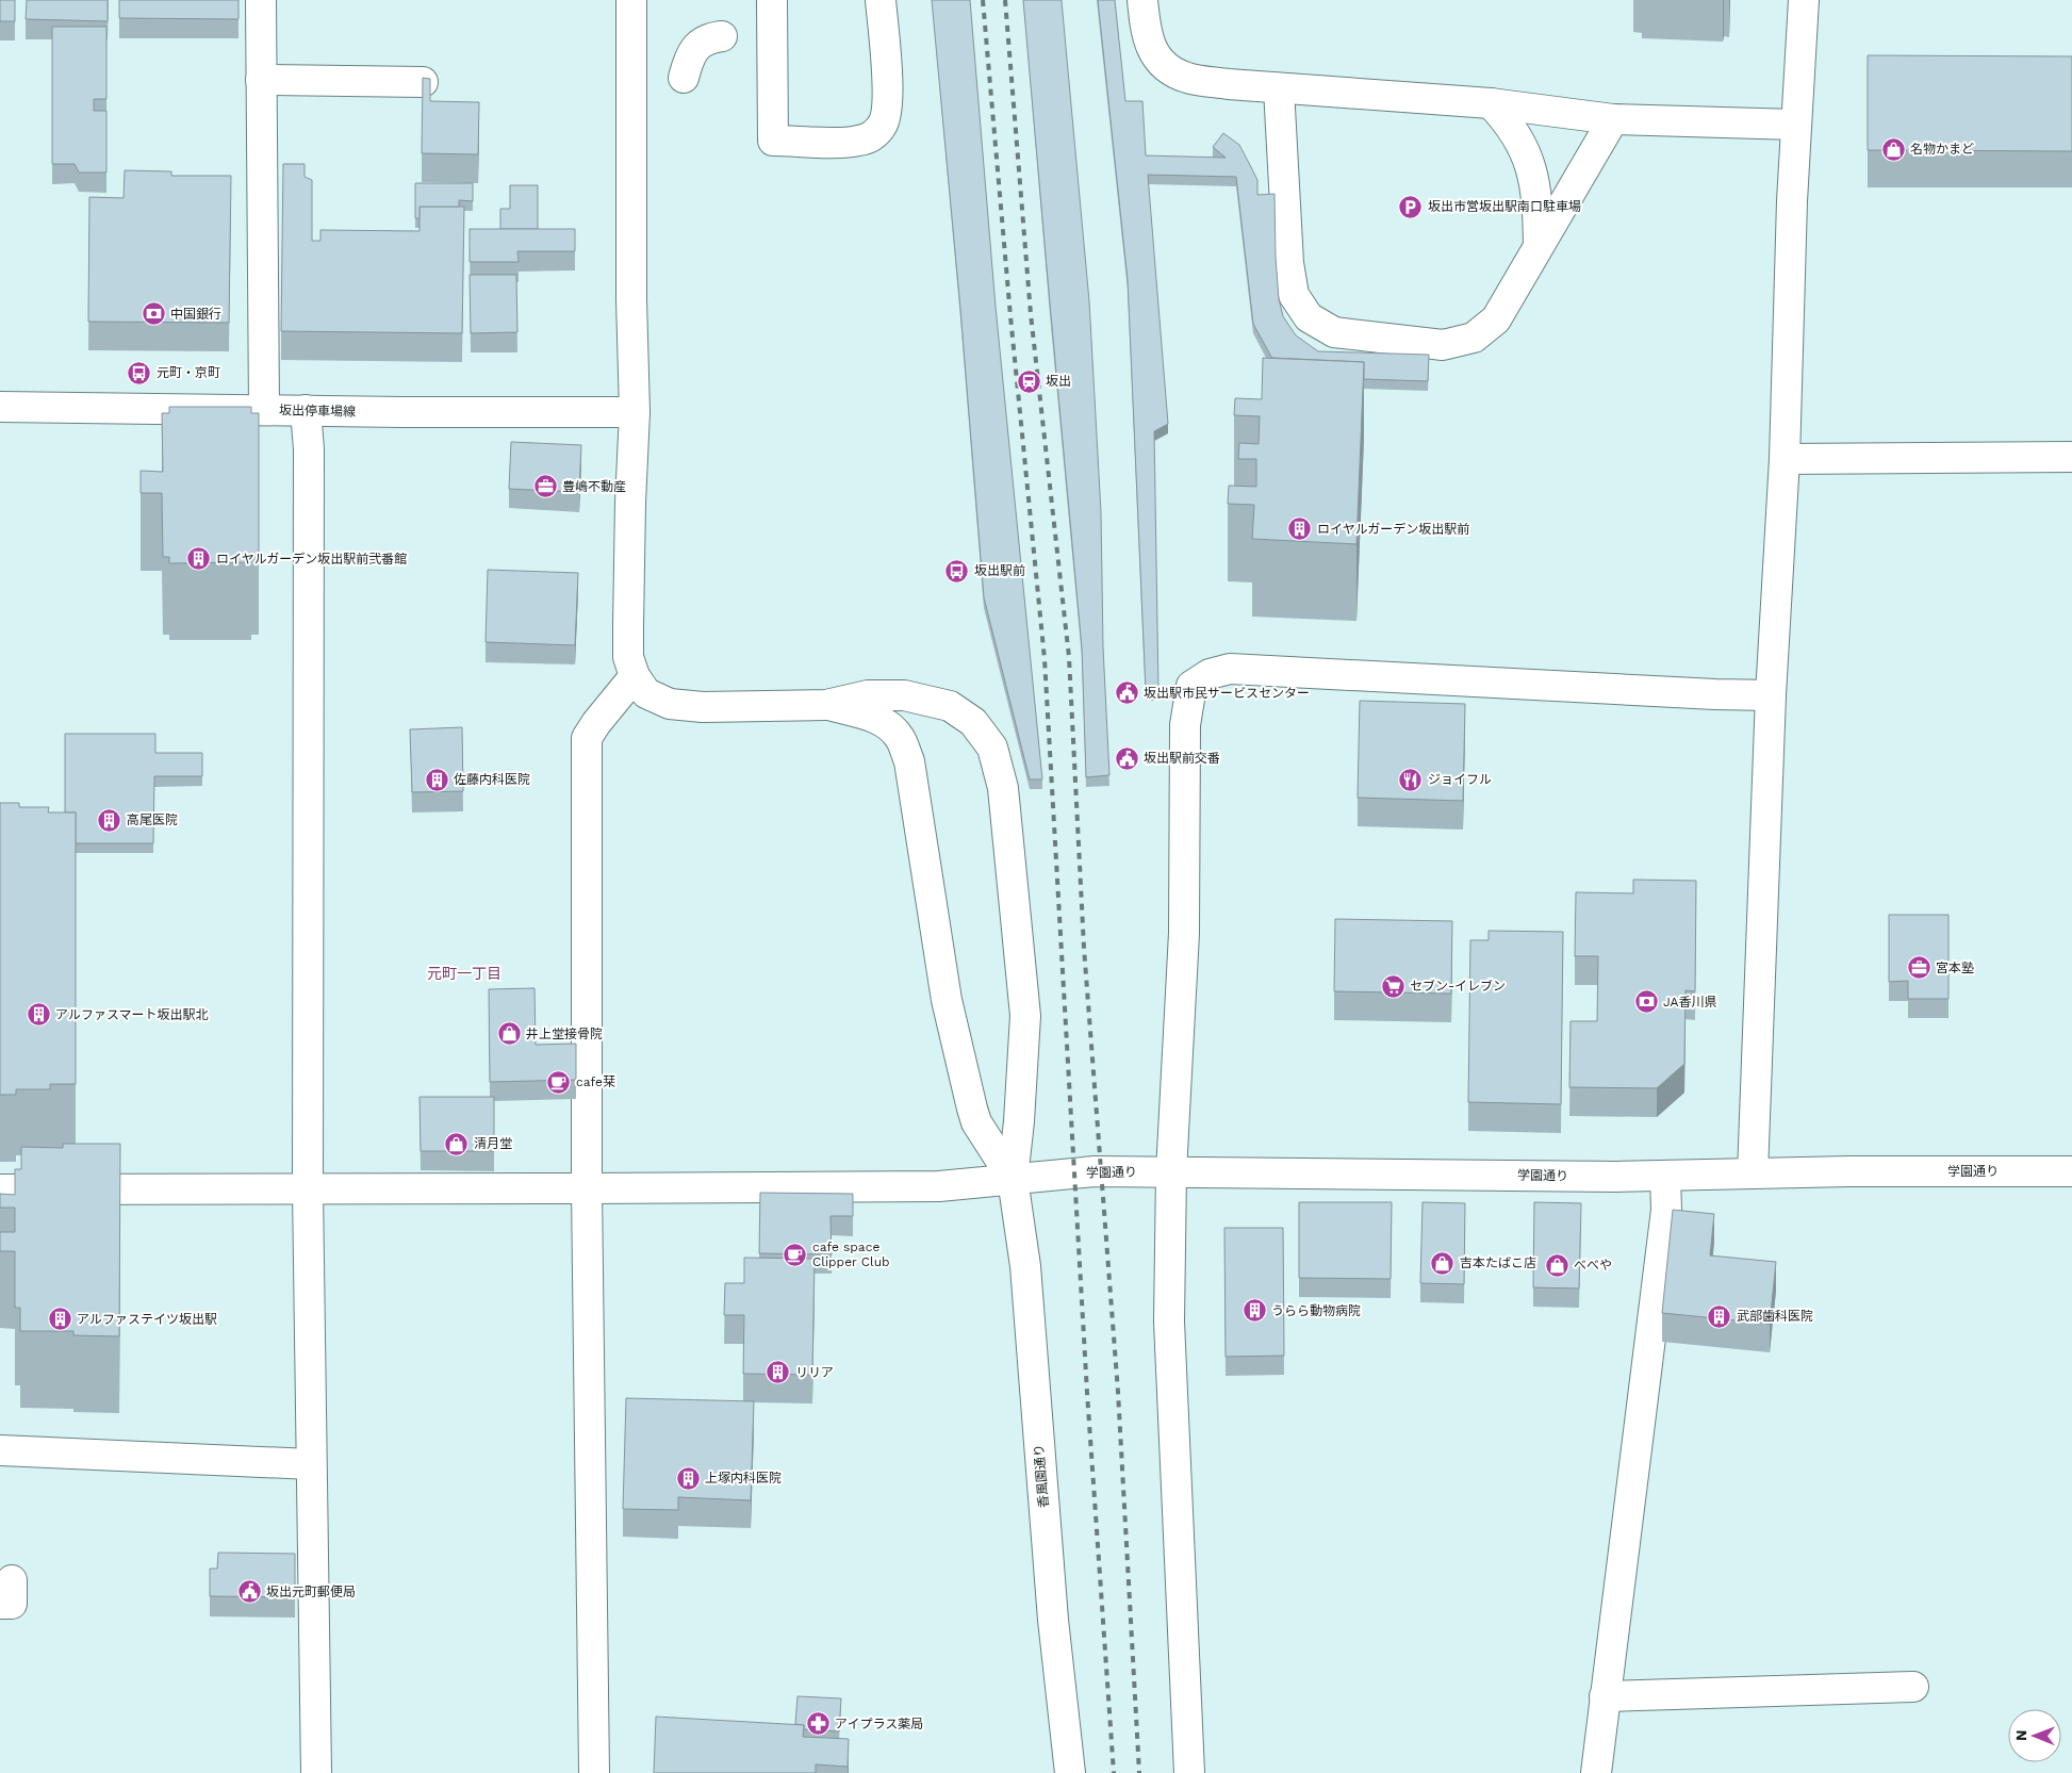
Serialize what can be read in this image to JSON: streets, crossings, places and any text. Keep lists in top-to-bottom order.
{
  "streets": {
    "street": ["坂出停車場線", "学園通り", "香風園通り"]
  },
  "crossings": [
    ["学園通り", "香風園通り"]
  ],
  "districts": ["元町一丁目"],
  "places": {
    "shop": [
      "名物かまど",
      "井上堂接骨院",
      "清月堂",
      "吉本たばこ店",
      "べべや"
    ],
    "parking": ["坂出市営坂出駅南口駐車場"],
    "bank": ["中国銀行", "JA香川県"],
    "bus stop": ["元町・京町", "坂出駅前"],
    "station": ["坂出"],
    "office": ["豊嶋不動産", "宮本塾"],
    "building": [
      "ロイヤルガーデン坂出駅前",
      "ロイヤルガーデン坂出駅前弐番館",
      "佐藤内科医院",
      "高尾医院",
      "アルファスマート坂出駅北",
      "うらら動物病院",
      "武部歯科医院",
      "アルファステイツ坂出駅",
      "リリア",
      "上塚内科医院"
    ],
    "public building": ["坂出駅市民サービスセンター", "坂出駅前交番", "坂出元町郵便局"],
    "restaurant": ["ジョイフル"],
    "supermarket": ["セブン-イレブン"],
    "cafe": ["cafe栞", "cafe space Clipper Club"],
    "pharmacy": ["アイプラス薬局"]
  },
  "north": "left"
}
